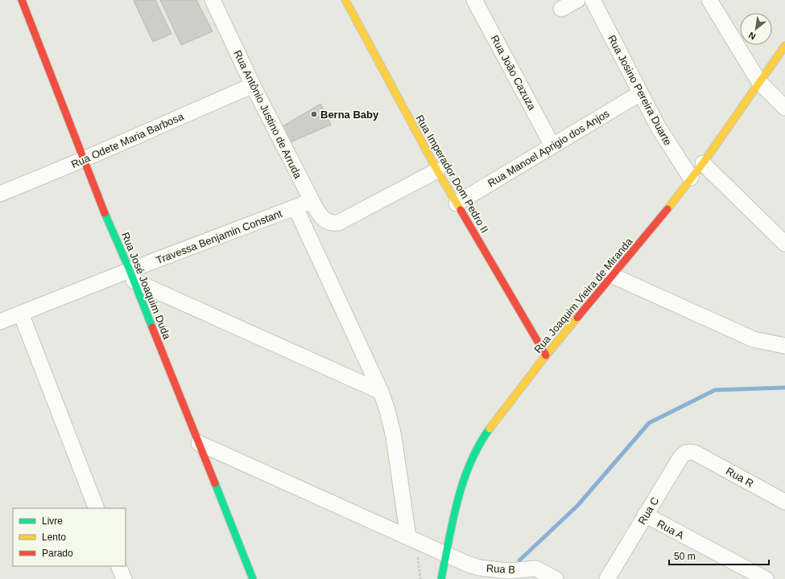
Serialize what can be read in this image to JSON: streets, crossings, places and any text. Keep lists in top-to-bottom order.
{
  "streets": {
    "street": [
      "Rua João Cazuza",
      "Rua Josino Pereira Duarte",
      "Rua Antônio Justino de Arruda",
      "Rua Odete Maria Barbosa",
      "Rua Manoel Aprigio dos Anjos",
      "Rua Imperador Dom Pedro II",
      "Travessa Benjamin Constant",
      "Rua José Joaquim Duda",
      "Rua Joaquim Vieira de Miranda",
      "Rua R",
      "Rua C",
      "Rua A",
      "Rua B"
    ]
  },
  "crossings": [
    ["Rua João Cazuza", "Rua Manoel Aprigio dos Anjos"],
    ["Rua Josino Pereira Duarte", "Rua Manoel Aprigio dos Anjos"],
    ["Rua Josino Pereira Duarte", "Rua Joaquim Vieira de Miranda"],
    ["Rua Antônio Justino de Arruda", "Rua Odete Maria Barbosa"],
    ["Rua Antônio Justino de Arruda", "Rua Imperador Dom Pedro II"],
    ["Rua Antônio Justino de Arruda", "Travessa Benjamin Constant"],
    ["Rua Odete Maria Barbosa", "Rua José Joaquim Duda"],
    ["Rua Manoel Aprigio dos Anjos", "Rua Imperador Dom Pedro II"],
    ["Rua Imperador Dom Pedro II", "Rua Joaquim Vieira de Miranda"],
    ["Travessa Benjamin Constant", "Rua José Joaquim Duda"],
    ["Rua José Joaquim Duda", "Rua B"],
    ["Rua Joaquim Vieira de Miranda", "Rua B"],
    ["Rua R", "Rua C"],
    ["Rua C", "Rua A"]
  ],
  "places": ["Berna Baby"],
  "legend": ["Livre", "Lento", "Parado"],
  "scale_bar": "50 m",
  "north": "bottom left"
}
